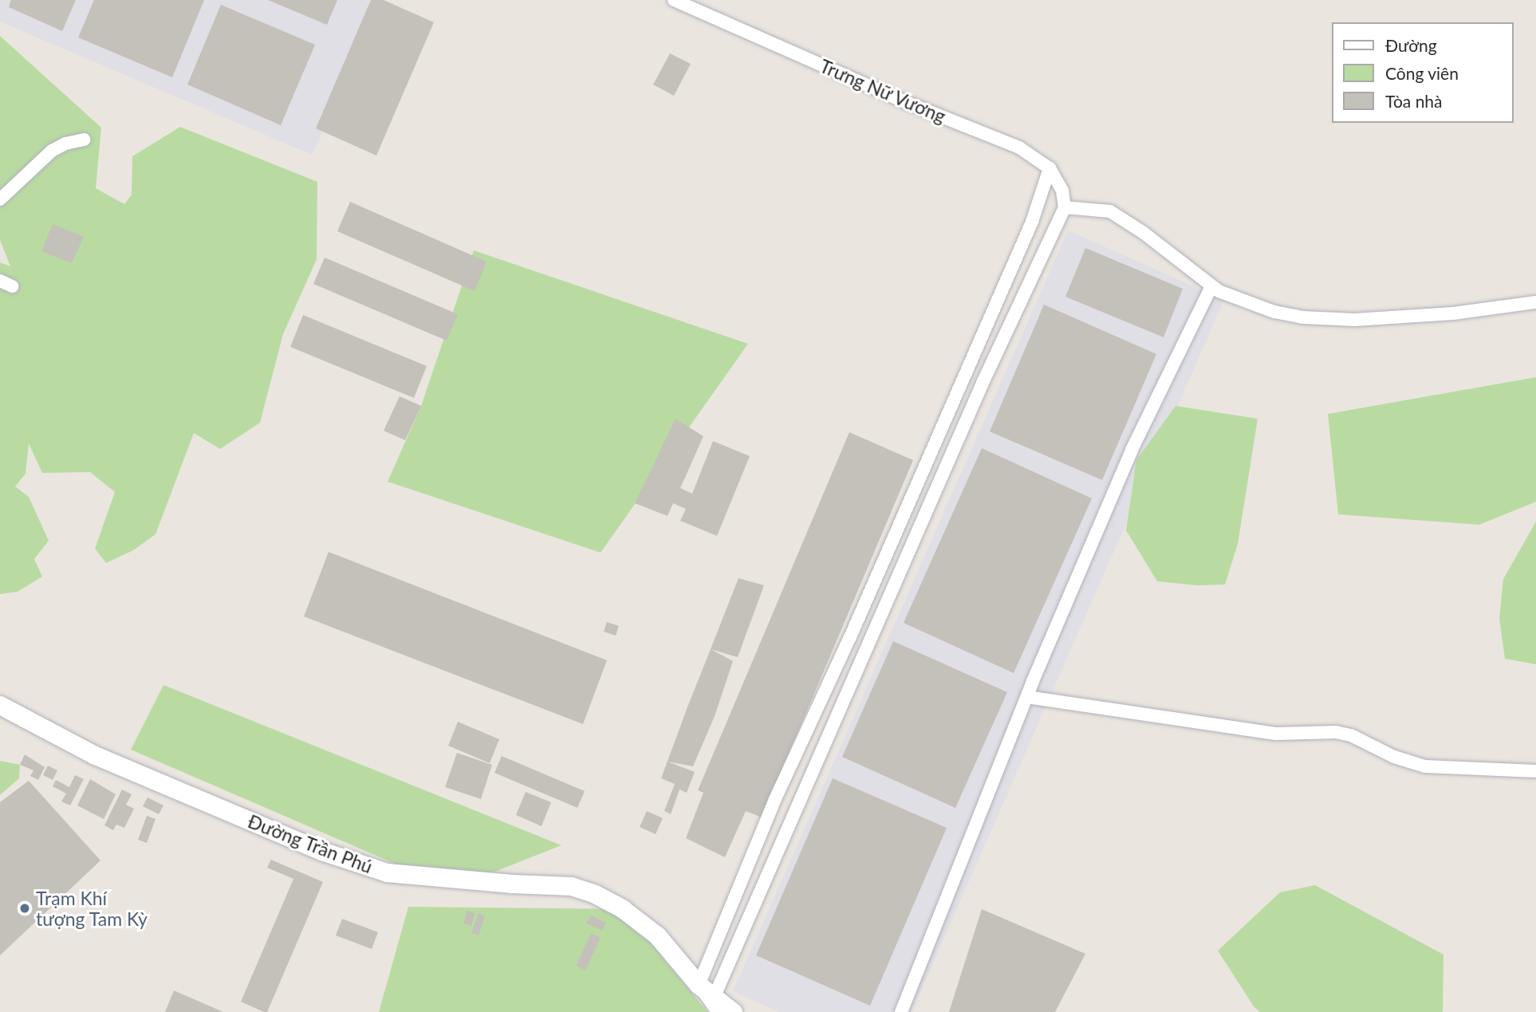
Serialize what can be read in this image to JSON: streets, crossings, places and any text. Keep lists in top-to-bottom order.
{
  "streets": {
    "main road": ["Đường Trần Phú"],
    "street": ["Trưng Nữ Vương"]
  },
  "places": ["Trạm Khí tượng Tam Kỳ"],
  "legend": ["Đường", "Công viên", "Tòa nhà"]
}
